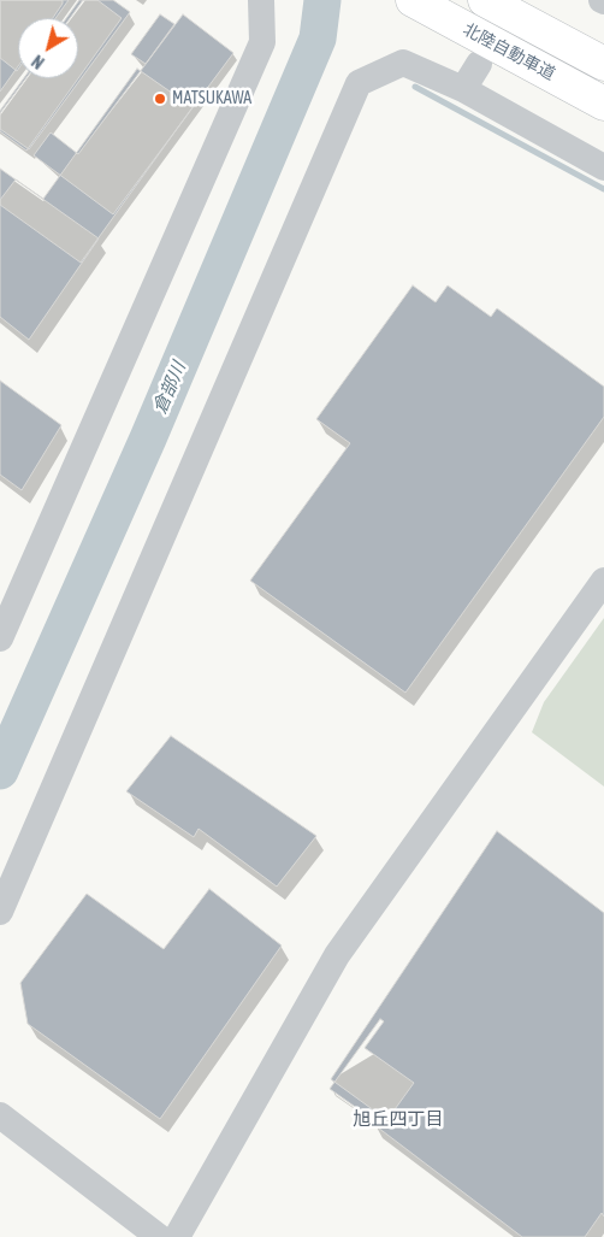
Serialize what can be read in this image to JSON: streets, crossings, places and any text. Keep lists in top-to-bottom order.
{
  "streets": {
    "highway": ["北陸自動車道"]
  },
  "districts": ["旭丘四丁目"],
  "water": ["倉部川"],
  "places": ["MATSUKAWA"],
  "north": "bottom left"
}
